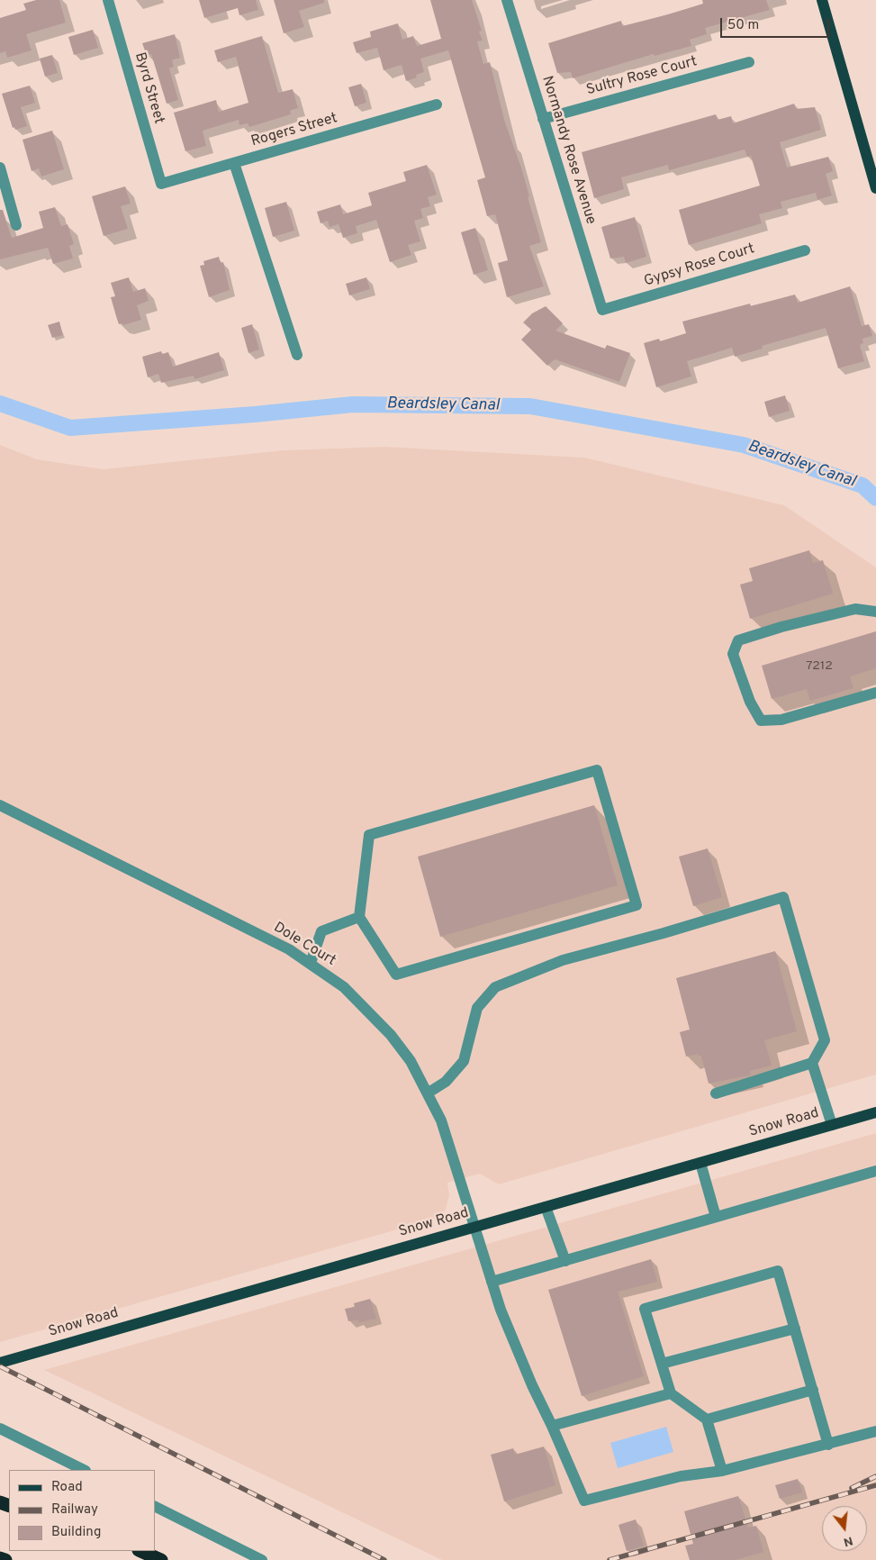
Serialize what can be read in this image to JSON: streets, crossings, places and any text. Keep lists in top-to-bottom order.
{
  "streets": {
    "main road": ["Snow Road"],
    "street": [
      "Sultry Rose Court",
      "Byrd Street",
      "Rogers Street",
      "Normandy Rose Avenue",
      "Gypsy Rose Court",
      "Dole Court"
    ]
  },
  "crossings": [
    ["Sultry Rose Court", "Normandy Rose Avenue"],
    ["Byrd Street", "Rogers Street"],
    ["Normandy Rose Avenue", "Gypsy Rose Court"],
    ["Dole Court", "Snow Road"]
  ],
  "water": ["Beardsley Canal"],
  "house_numbers": ["7212"],
  "legend": ["Road", "Railway", "Building"],
  "scale_bar": "50 m",
  "north": "bottom"
}
